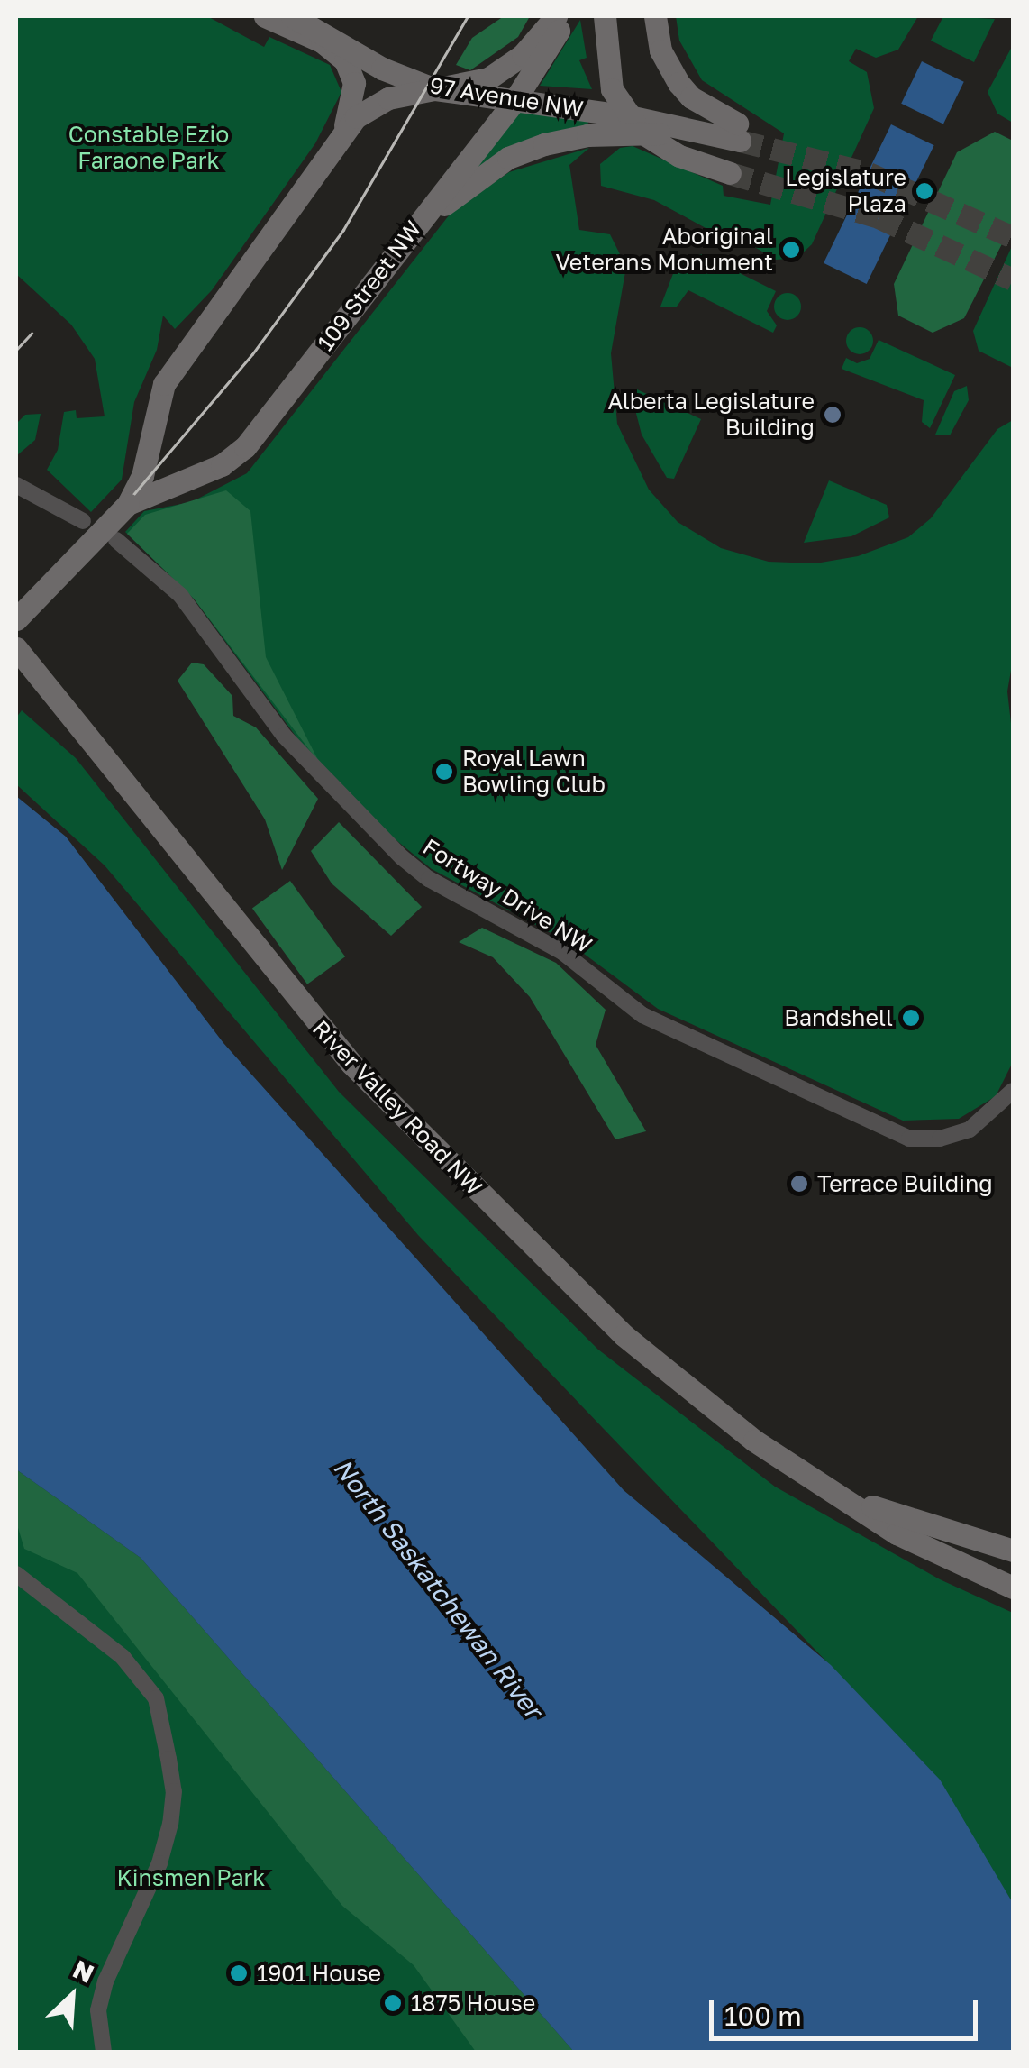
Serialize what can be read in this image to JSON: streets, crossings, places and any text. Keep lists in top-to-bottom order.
{
  "streets": {
    "main road": ["97 Avenue NW", "109 Street NW", "River Valley Road NW"],
    "street": ["Fortway Drive NW"]
  },
  "crossings": [
    ["97 Avenue NW", "109 Street NW"]
  ],
  "water": ["North Saskatchewan River"],
  "parks": ["Constable Ezio Faraone Park", "Kinsmen Park"],
  "places": [
    "Legislature Plaza",
    "Aboriginal Veterans Monument",
    "Alberta Legislature Building",
    "Royal Lawn Bowling Club",
    "Bandshell",
    "Terrace Building",
    "1901 House",
    "1875 House"
  ],
  "scale_bar": "100 m",
  "north": "top right"
}
